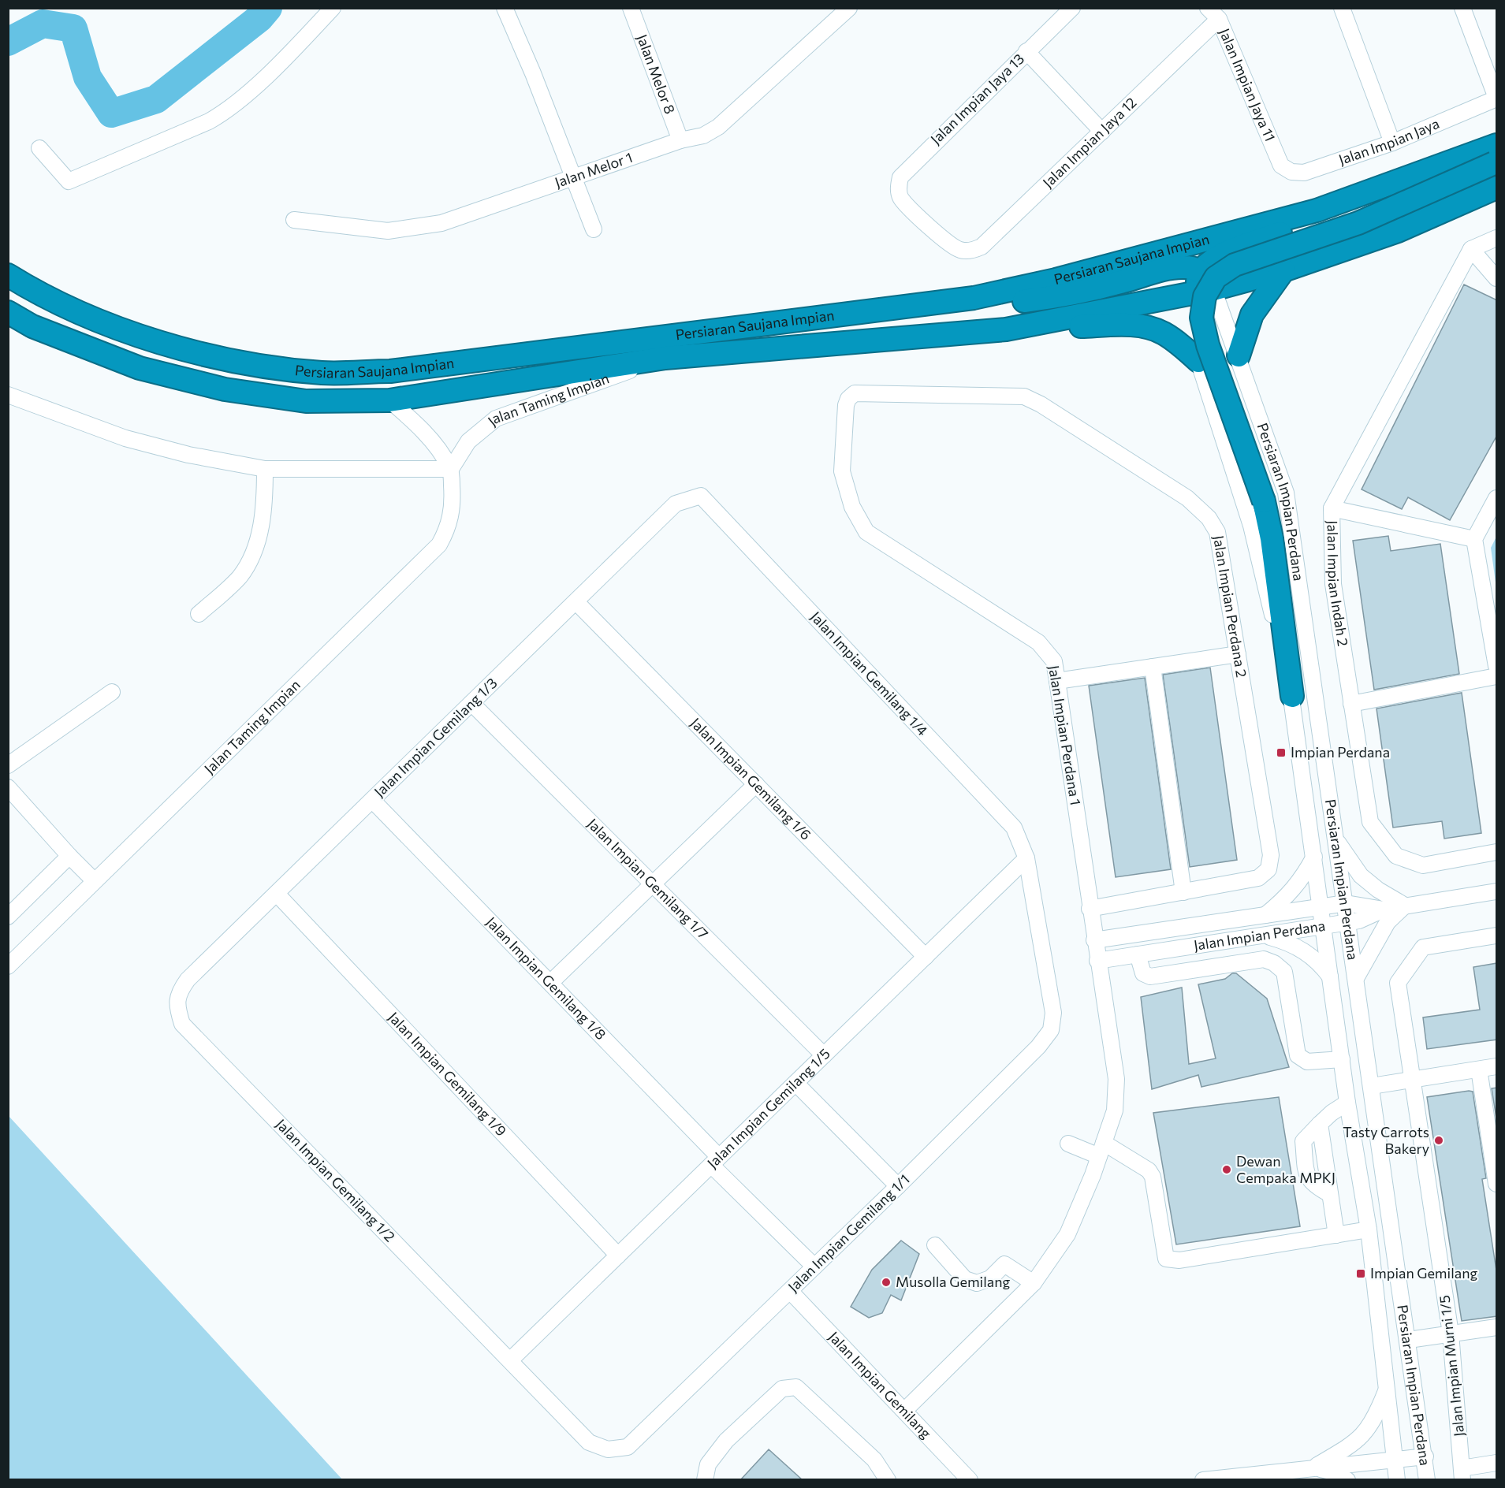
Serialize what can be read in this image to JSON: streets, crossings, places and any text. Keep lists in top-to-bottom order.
{
  "streets": {
    "highway": ["Persiaran Saujana Impian"],
    "street": [
      "Jalan Melor 8",
      "Jalan Impian Jaya 11",
      "Jalan Impian Jaya 13",
      "Jalan Impian Jaya",
      "Jalan Impian Jaya 12",
      "Jalan Melor 1",
      "Jalan Taming Impian",
      "Persiaran Impian Perdana",
      "Jalan Impian Indah 2",
      "Jalan Impian Perdana 2",
      "Jalan Impian Gemilang 1/4",
      "Jalan Impian Perdana 1",
      "Jalan Impian Gemilang 1/3",
      "Jalan Impian Gemilang 1/6",
      "Jalan Impian Gemilang 1/7",
      "Jalan Impian Perdana",
      "Jalan Impian Gemilang 1/8",
      "Jalan Impian Gemilang 1/9",
      "Jalan Impian Gemilang 1/5",
      "Jalan Impian Gemilang 1/2",
      "Jalan Impian Gemilang 1/1",
      "Jalan Impian Murni 1/5",
      "Jalan Impian Gemilang"
    ]
  },
  "crossings": [
    ["Jalan Melor 8", "Jalan Melor 1"],
    ["Jalan Impian Jaya 11", "Jalan Impian Jaya"],
    ["Jalan Impian Jaya 11", "Jalan Impian Jaya 12"],
    ["Jalan Impian Jaya 13", "Jalan Impian Jaya 12"],
    ["Persiaran Saujana Impian", "Jalan Taming Impian"],
    ["Persiaran Saujana Impian", "Persiaran Impian Perdana"],
    ["Persiaran Impian Perdana", "Jalan Impian Perdana"],
    ["Jalan Impian Perdana 2", "Jalan Impian Perdana 1"],
    ["Jalan Impian Gemilang 1/4", "Jalan Impian Gemilang 1/3"],
    ["Jalan Impian Gemilang 1/4", "Jalan Impian Gemilang 1/5"],
    ["Jalan Impian Gemilang 1/4", "Jalan Impian Gemilang 1/1"],
    ["Jalan Impian Perdana 1", "Jalan Impian Perdana"],
    ["Jalan Impian Perdana 1", "Jalan Impian Gemilang"],
    ["Jalan Impian Gemilang 1/3", "Jalan Impian Gemilang 1/6"],
    ["Jalan Impian Gemilang 1/3", "Jalan Impian Gemilang 1/7"],
    ["Jalan Impian Gemilang 1/3", "Jalan Impian Gemilang 1/8"],
    ["Jalan Impian Gemilang 1/3", "Jalan Impian Gemilang 1/9"],
    ["Jalan Impian Gemilang 1/3", "Jalan Impian Gemilang 1/2"],
    ["Jalan Impian Gemilang 1/6", "Jalan Impian Gemilang 1/5"],
    ["Jalan Impian Gemilang 1/7", "Jalan Impian Gemilang 1/5"],
    ["Jalan Impian Gemilang 1/8", "Jalan Impian Gemilang 1/5"],
    ["Jalan Impian Gemilang 1/8", "Jalan Impian Gemilang 1/1"],
    ["Jalan Impian Gemilang 1/9", "Jalan Impian Gemilang 1/5"],
    ["Jalan Impian Gemilang 1/5", "Jalan Impian Gemilang 1/2"],
    ["Jalan Impian Gemilang 1/5", "Jalan Impian Gemilang 1/1"],
    ["Jalan Impian Gemilang 1/2", "Jalan Impian Gemilang 1/1"],
    ["Jalan Impian Gemilang 1/1", "Jalan Impian Gemilang"]
  ],
  "places": {
    "transit": ["Impian Perdana", "Impian Gemilang"],
    "other": ["Tasty Carrots Bakery", "Dewan Cempaka MPKJ", "Musolla Gemilang"]
  }
}
